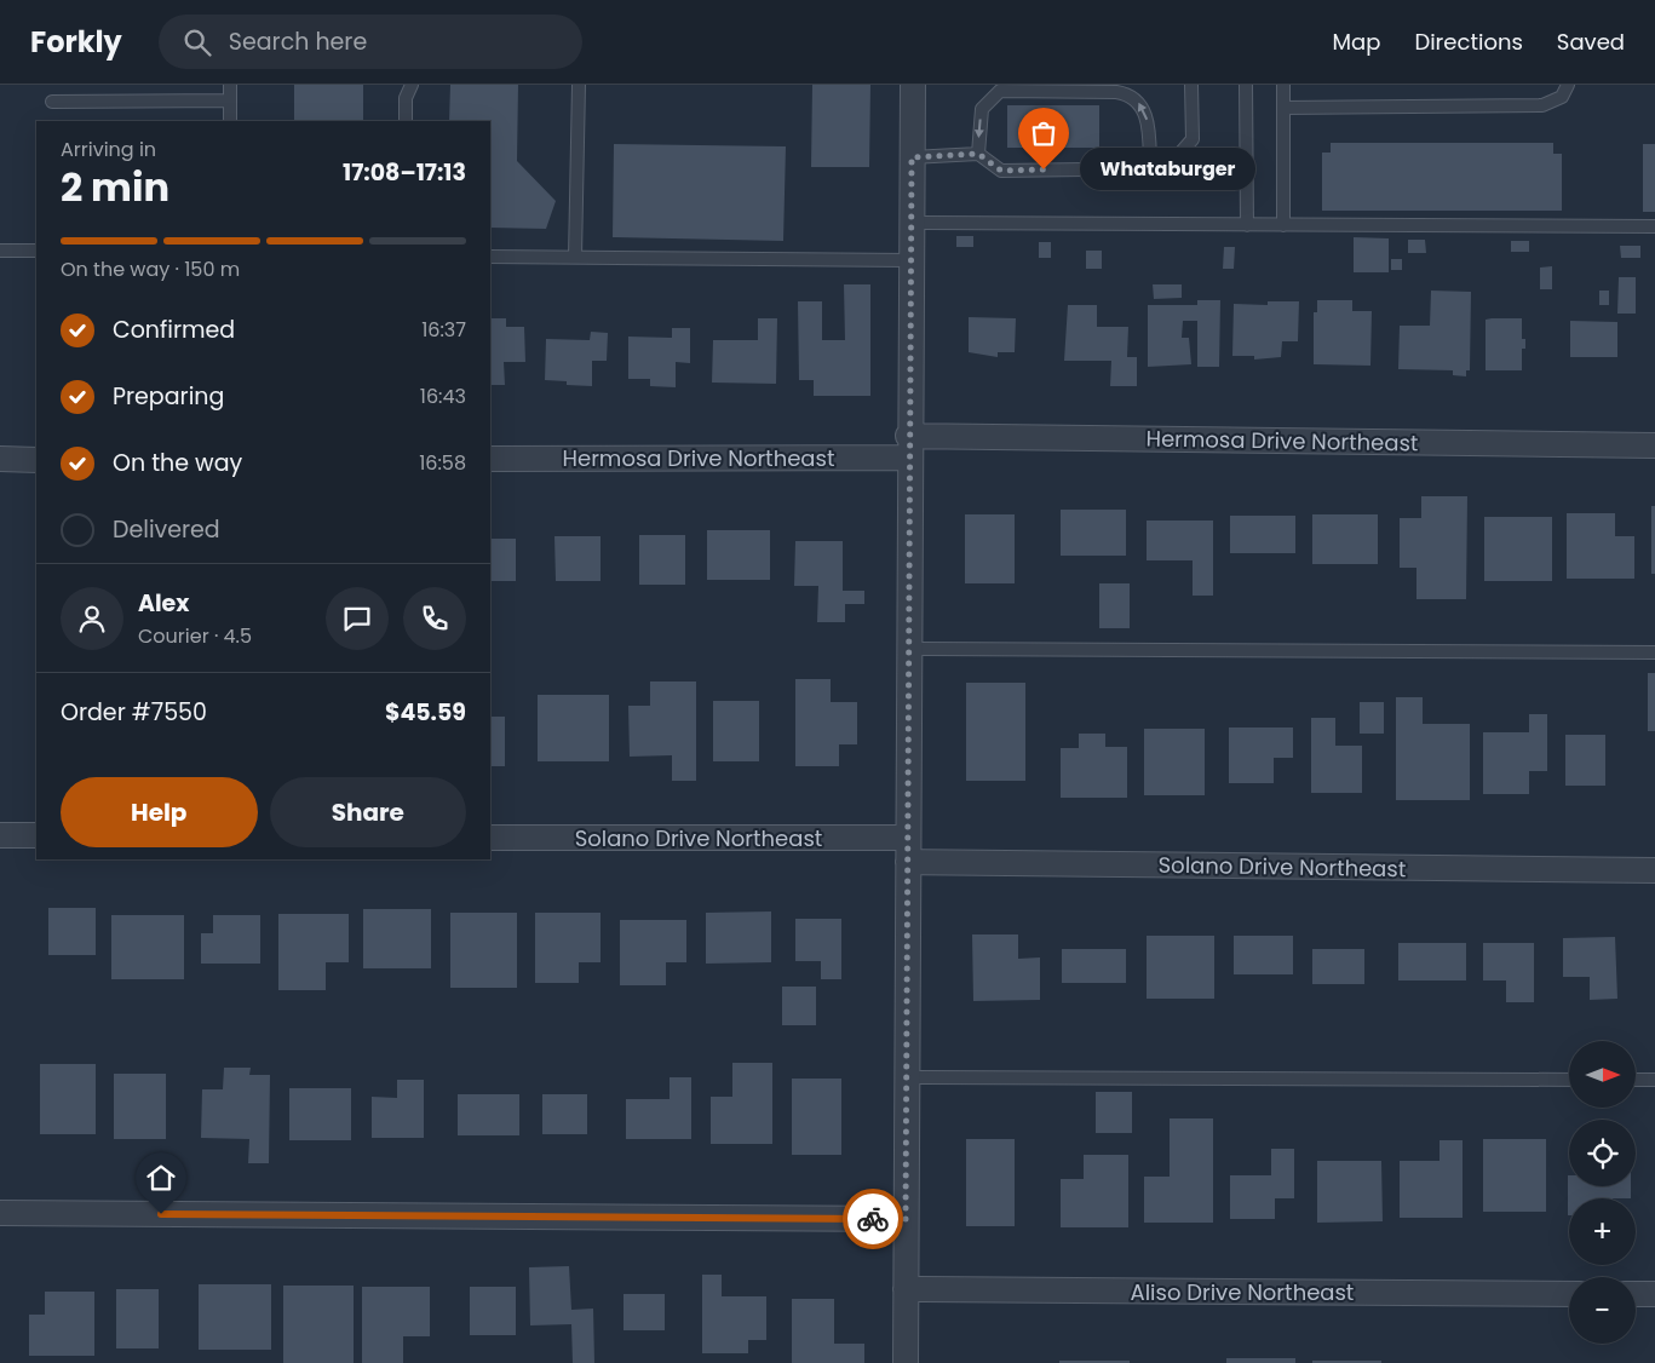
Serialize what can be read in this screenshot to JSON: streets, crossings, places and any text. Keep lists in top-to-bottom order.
{
  "streets": {
    "street": ["Hermosa Drive Northeast", "Solano Drive Northeast", "Aliso Drive Northeast"]
  },
  "places": ["Whataburger"],
  "north": "right",
  "page": {
    "header": "Forkly",
    "search": "Search here",
    "nav": ["Map", "Directions", "Saved"],
    "heading": ["2 min", "Arriving in", "17:08–17:13"],
    "panel": [
      "Alex",
      "Courier · 4.5",
      "Order #7550",
      "$45.59"
    ],
    "bubble": "Whataburger",
    "bar": "On the way · 150 m",
    "list": [
      ["Confirmed", "16:37"],
      ["Preparing", "16:43"],
      ["On the way", "16:58"],
      "Delivered"
    ],
    "buttons": ["Help", "Share"],
    "map_buttons": ["+", "−"]
  }
}
